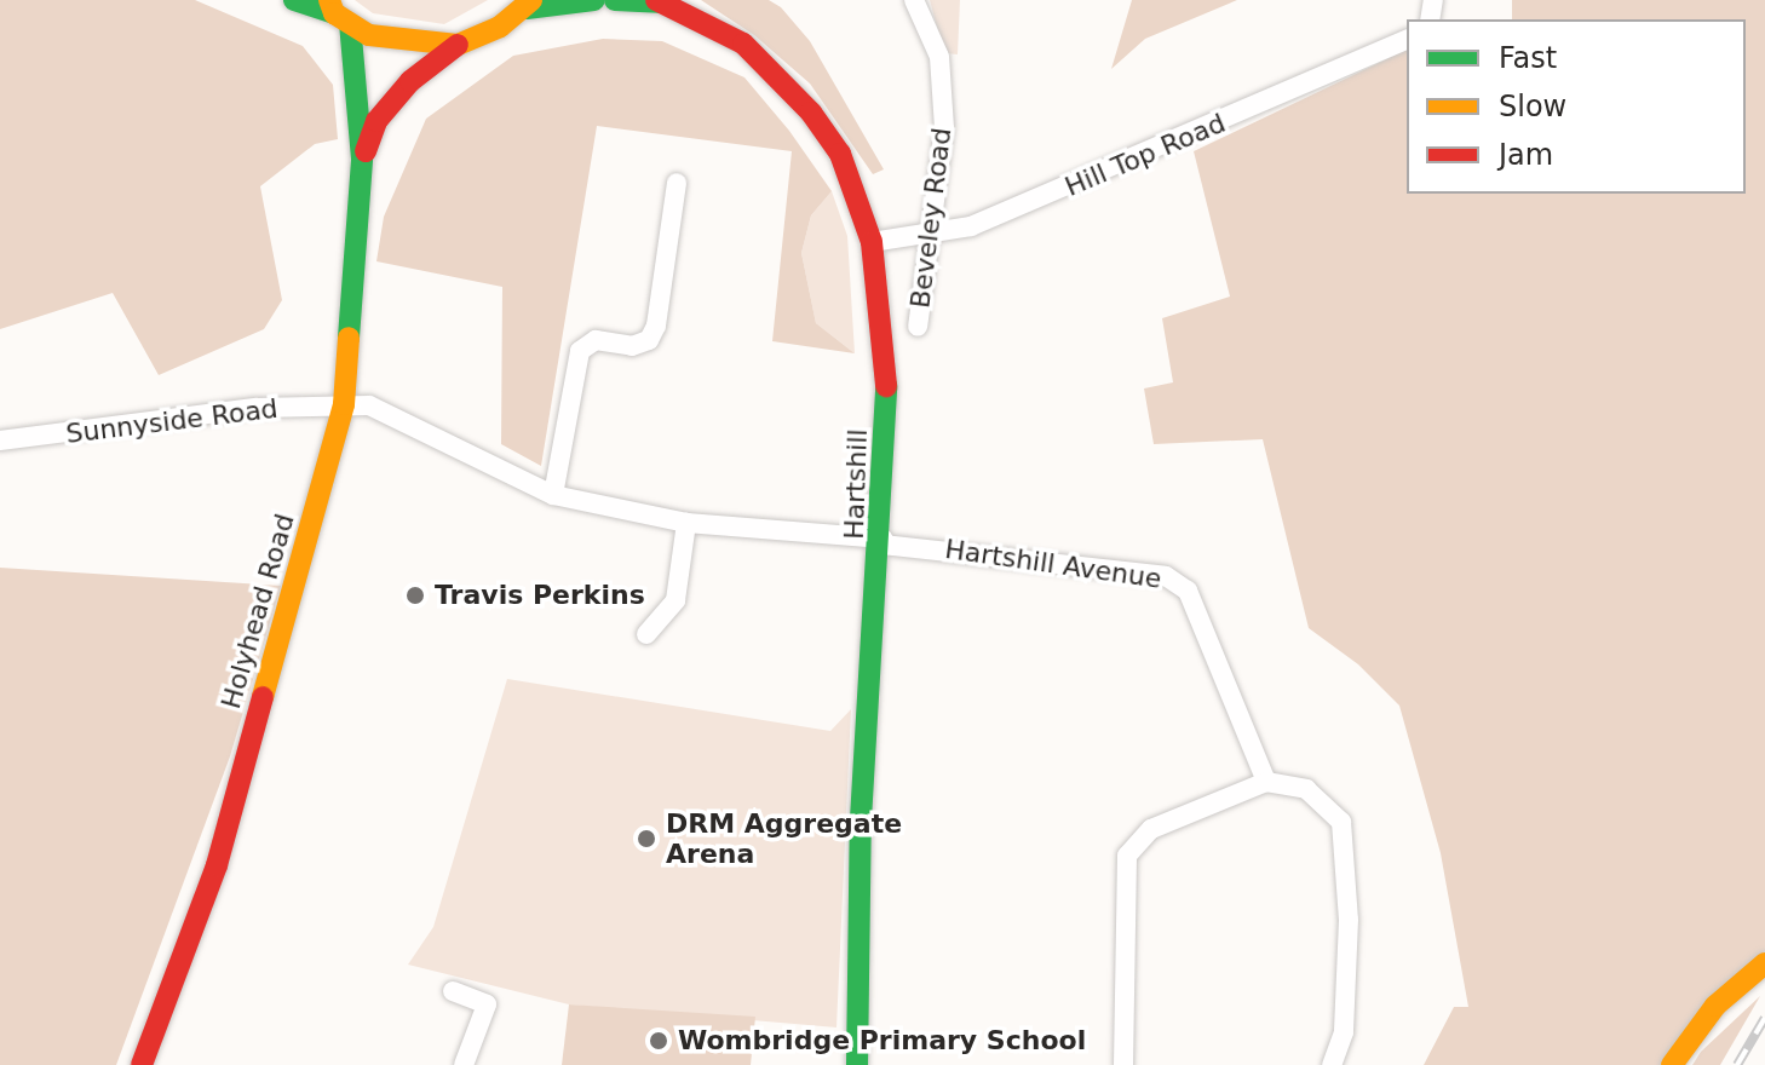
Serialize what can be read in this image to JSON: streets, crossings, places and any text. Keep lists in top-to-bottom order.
{
  "streets": {
    "street": [
      "Hill Top Road",
      "Beveley Road",
      "Sunnyside Road",
      "Hartshill",
      "Hartshill Avenue",
      "Holyhead Road"
    ]
  },
  "crossings": [
    ["Hill Top Road", "Beveley Road"],
    ["Hill Top Road", "Hartshill"],
    ["Sunnyside Road", "Hartshill Avenue"],
    ["Sunnyside Road", "Holyhead Road"],
    ["Hartshill", "Hartshill Avenue"]
  ],
  "places": ["Travis Perkins", "DRM Aggregate Arena", "Wombridge Primary School"],
  "legend": ["Fast", "Slow", "Jam"]
}
